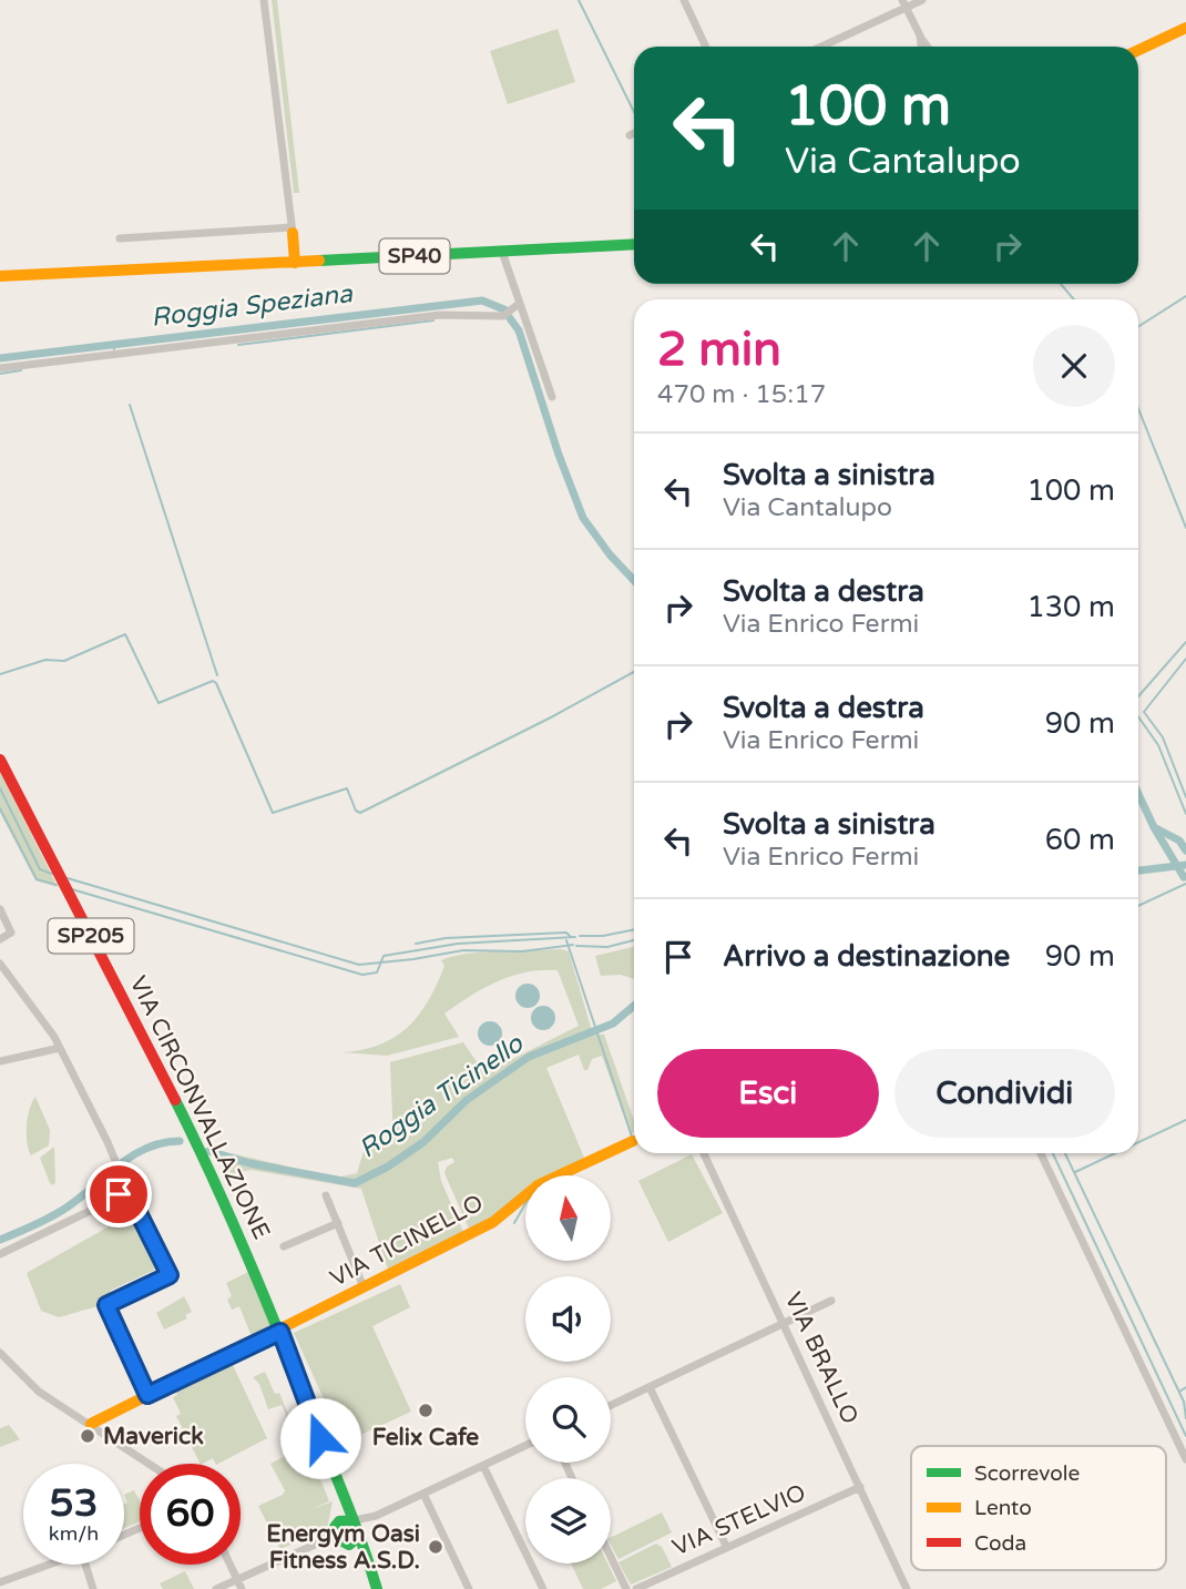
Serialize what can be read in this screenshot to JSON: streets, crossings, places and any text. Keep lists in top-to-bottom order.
{
  "streets": {
    "main road": [
      "SP40",
      "SP205",
      "VIA CIRCONVALLAZIONE",
      "VIA TICINELLO"
    ],
    "street": ["VIA BRALLO", "VIA STELVIO"]
  },
  "crossings": [
    ["SP205", "VIA CIRCONVALLAZIONE"],
    ["VIA CIRCONVALLAZIONE", "VIA TICINELLO"],
    ["VIA BRALLO", "VIA STELVIO"]
  ],
  "water": ["Roggia Speziana", "Roggia Ticinello"],
  "places": ["Felix Cafe", "Maverick", "Energym Oasi Fitness A.S.D."],
  "legend": ["Scorrevole", "Lento", "Coda"],
  "north": "top",
  "page": {
    "turn": ["100 m", "Via Cantalupo"],
    "heading": ["2 min", "470 m · 15:17"],
    "list": [
      {
        "name": "Svolta a sinistra",
        "note": "Via Cantalupo",
        "value": "100 m"
      },
      {
        "name": "Svolta a destra",
        "note": "Via Enrico Fermi",
        "value": "130 m"
      },
      {
        "name": "Svolta a destra",
        "note": "Via Enrico Fermi",
        "value": "90 m"
      },
      {
        "name": "Svolta a sinistra",
        "note": "Via Enrico Fermi",
        "value": "60 m"
      },
      {
        "name": "Arrivo a destinazione",
        "value": "90 m"
      }
    ],
    "buttons": ["Esci", "Condividi"],
    "speed": "53 km/h",
    "limit": "60"
  }
}
